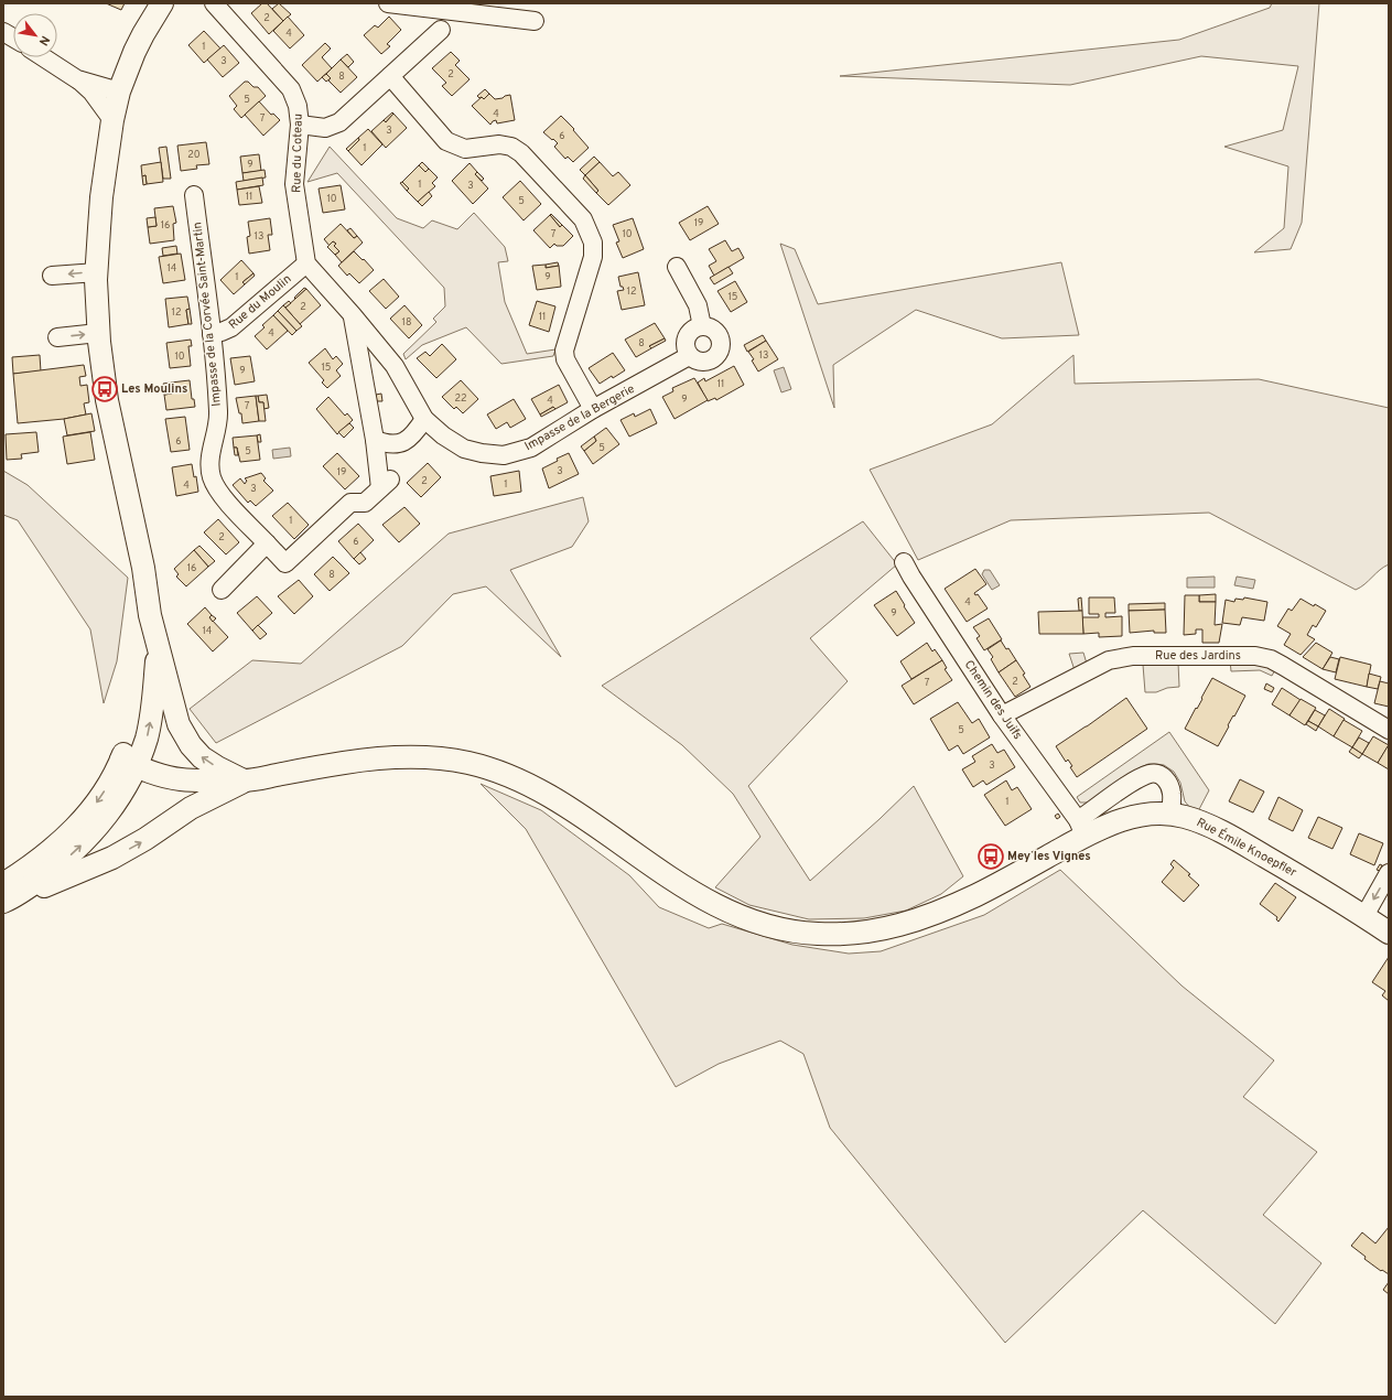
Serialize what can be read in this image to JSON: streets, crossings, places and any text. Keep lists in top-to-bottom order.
{
  "streets": {
    "main road": ["Rue Émile Knoepfler"],
    "street": [
      "Rue du Coteau",
      "Rue du Moulin",
      "Impasse de la Corvée Saint-Martin",
      "Impasse de la Bergerie",
      "Rue des Jardins",
      "Chemin des Juifs"
    ]
  },
  "crossings": [
    ["Rue du Coteau", "Rue du Moulin"],
    ["Rue du Moulin", "Impasse de la Corvée Saint-Martin"],
    ["Rue des Jardins", "Chemin des Juifs"],
    ["Chemin des Juifs", "Rue Émile Knoepfler"]
  ],
  "places": {
    "bus stop": ["Les Moulins", "Mey les Vignes"]
  },
  "house_numbers": [
    "2",
    "4",
    "1",
    "3",
    "2",
    "8",
    "5",
    "4",
    "7",
    "3",
    "6",
    "1",
    "20",
    "9",
    "1",
    "3",
    "11",
    "10",
    "5",
    "19",
    "16",
    "7",
    "10",
    "13",
    "14",
    "1",
    "9",
    "12",
    "15",
    "2",
    "12",
    "11",
    "18",
    "4",
    "8",
    "13",
    "10",
    "15",
    "9",
    "11",
    "22",
    "9",
    "4",
    "7",
    "6",
    "5",
    "5",
    "3",
    "19",
    "2",
    "1",
    "4",
    "3",
    "1",
    "2",
    "6",
    "16",
    "8",
    "4",
    "9",
    "14",
    "2",
    "7",
    "5",
    "3",
    "1"
  ],
  "north": "bottom right"
}
